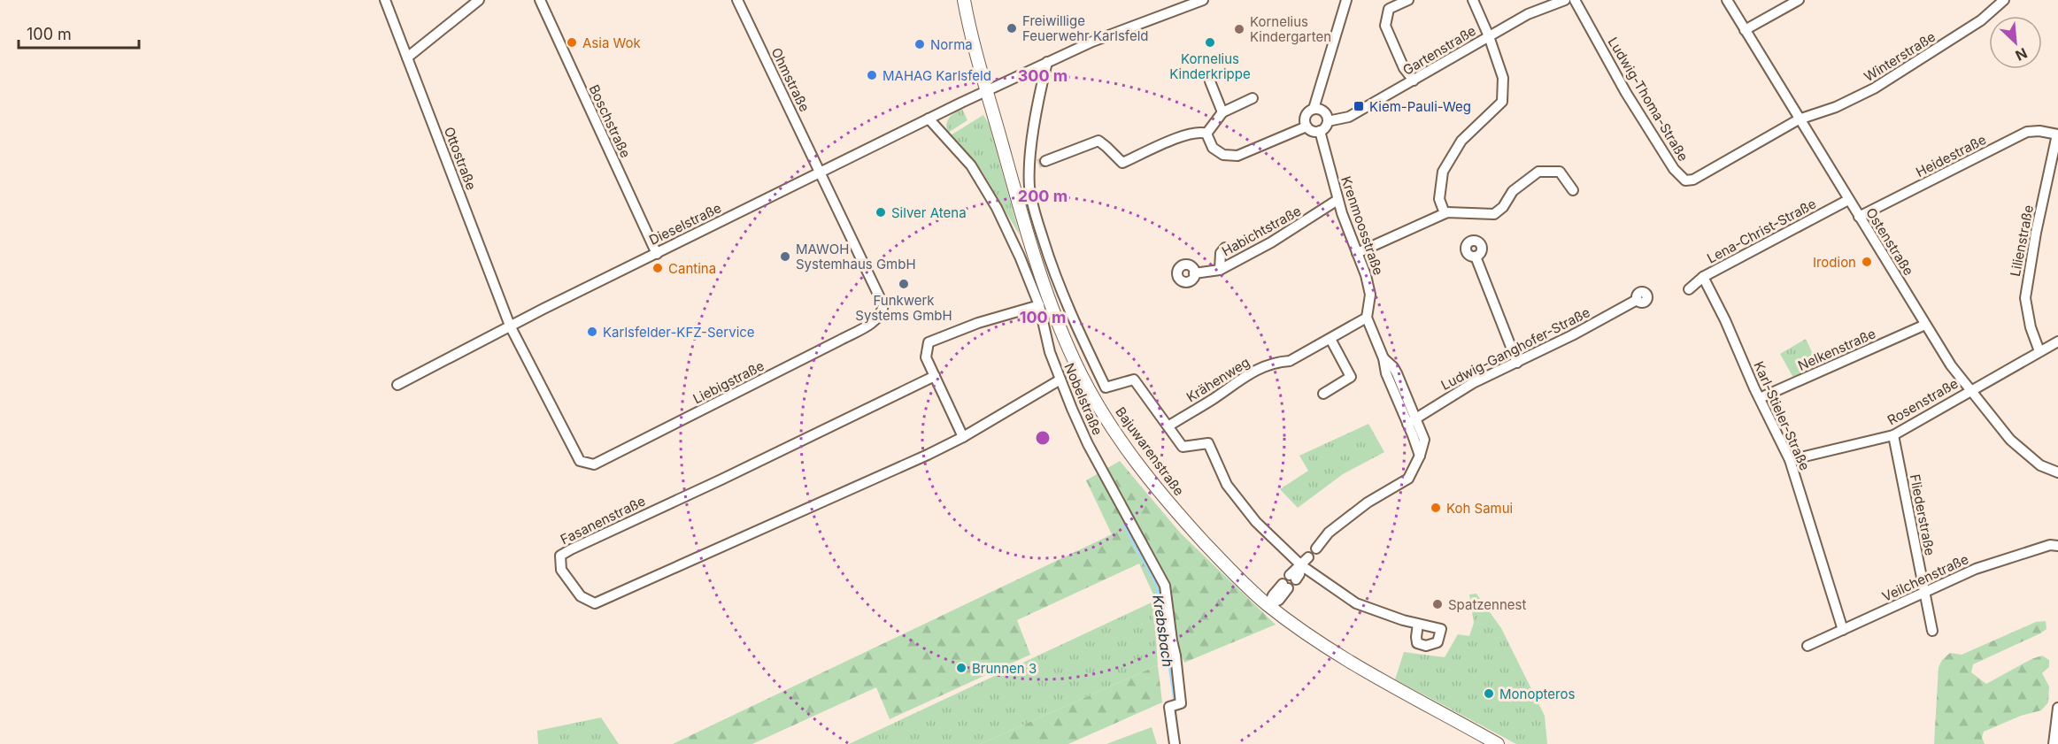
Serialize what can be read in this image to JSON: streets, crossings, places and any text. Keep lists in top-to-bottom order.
{
  "streets": {
    "main road": ["Bajuwarenstraße"],
    "street": [
      "Gartenstraße",
      "Winterstraße",
      "Ohmstraße",
      "Ludwig-Thoma-Straße",
      "Boschstraße",
      "Heidestraße",
      "Ottostraße",
      "Dieselstraße",
      "Krenmoosstraße",
      "Habichtstraße",
      "Lena-Christ-Straße",
      "Lilienstraße",
      "Ostenstraße",
      "Ludwig-Ganghofer-Straße",
      "Nelkenstraße",
      "Krähenweg",
      "Liebigstraße",
      "Nobelstraße",
      "Rosenstraße",
      "Karl-Stieler-Straße",
      "Fliederstraße",
      "Fasanenstraße",
      "Veilchenstraße"
    ]
  },
  "crossings": [
    ["Gartenstraße", "Krenmoosstraße"],
    ["Winterstraße", "Ludwig-Thoma-Straße"],
    ["Winterstraße", "Ostenstraße"],
    ["Ohmstraße", "Dieselstraße"],
    ["Ohmstraße", "Liebigstraße"],
    ["Ludwig-Thoma-Straße", "Ostenstraße"],
    ["Boschstraße", "Dieselstraße"],
    ["Heidestraße", "Lilienstraße"],
    ["Heidestraße", "Ostenstraße"],
    ["Ottostraße", "Dieselstraße"],
    ["Ottostraße", "Liebigstraße"],
    ["Dieselstraße", "Liebigstraße"],
    ["Dieselstraße", "Nobelstraße"],
    ["Dieselstraße", "Bajuwarenstraße"],
    ["Krenmoosstraße", "Habichtstraße"],
    ["Krenmoosstraße", "Ludwig-Ganghofer-Straße"],
    ["Krenmoosstraße", "Krähenweg"],
    ["Lena-Christ-Straße", "Ostenstraße"],
    ["Lena-Christ-Straße", "Karl-Stieler-Straße"],
    ["Lilienstraße", "Rosenstraße"],
    ["Ostenstraße", "Nelkenstraße"],
    ["Ostenstraße", "Rosenstraße"],
    ["Nelkenstraße", "Karl-Stieler-Straße"],
    ["Nobelstraße", "Fasanenstraße"],
    ["Rosenstraße", "Karl-Stieler-Straße"],
    ["Rosenstraße", "Fliederstraße"],
    ["Karl-Stieler-Straße", "Veilchenstraße"],
    ["Fliederstraße", "Veilchenstraße"]
  ],
  "water": ["Krebsbach"],
  "places": {
    "other": [
      "Freiwillige Feuerwehr Karlsfeld",
      "Kornelius Kindergarten",
      "Asia Wok",
      "Kornelius Kinderkrippe",
      "Norma",
      "MAHAG Karlsfeld",
      "Silver Atena",
      "MAWOH Systemhaus GmbH",
      "Irodion",
      "Cantina",
      "Funkwerk Systems GmbH",
      "Karlsfelder-KFZ-Service",
      "Koh Samui",
      "Spatzennest",
      "Brunnen 3",
      "Monopteros"
    ],
    "transit": ["Kiem-Pauli-Weg"]
  },
  "scale_bar": "100 m",
  "north": "bottom right",
  "rings": ["300 m", "200 m", "100 m"]
}
